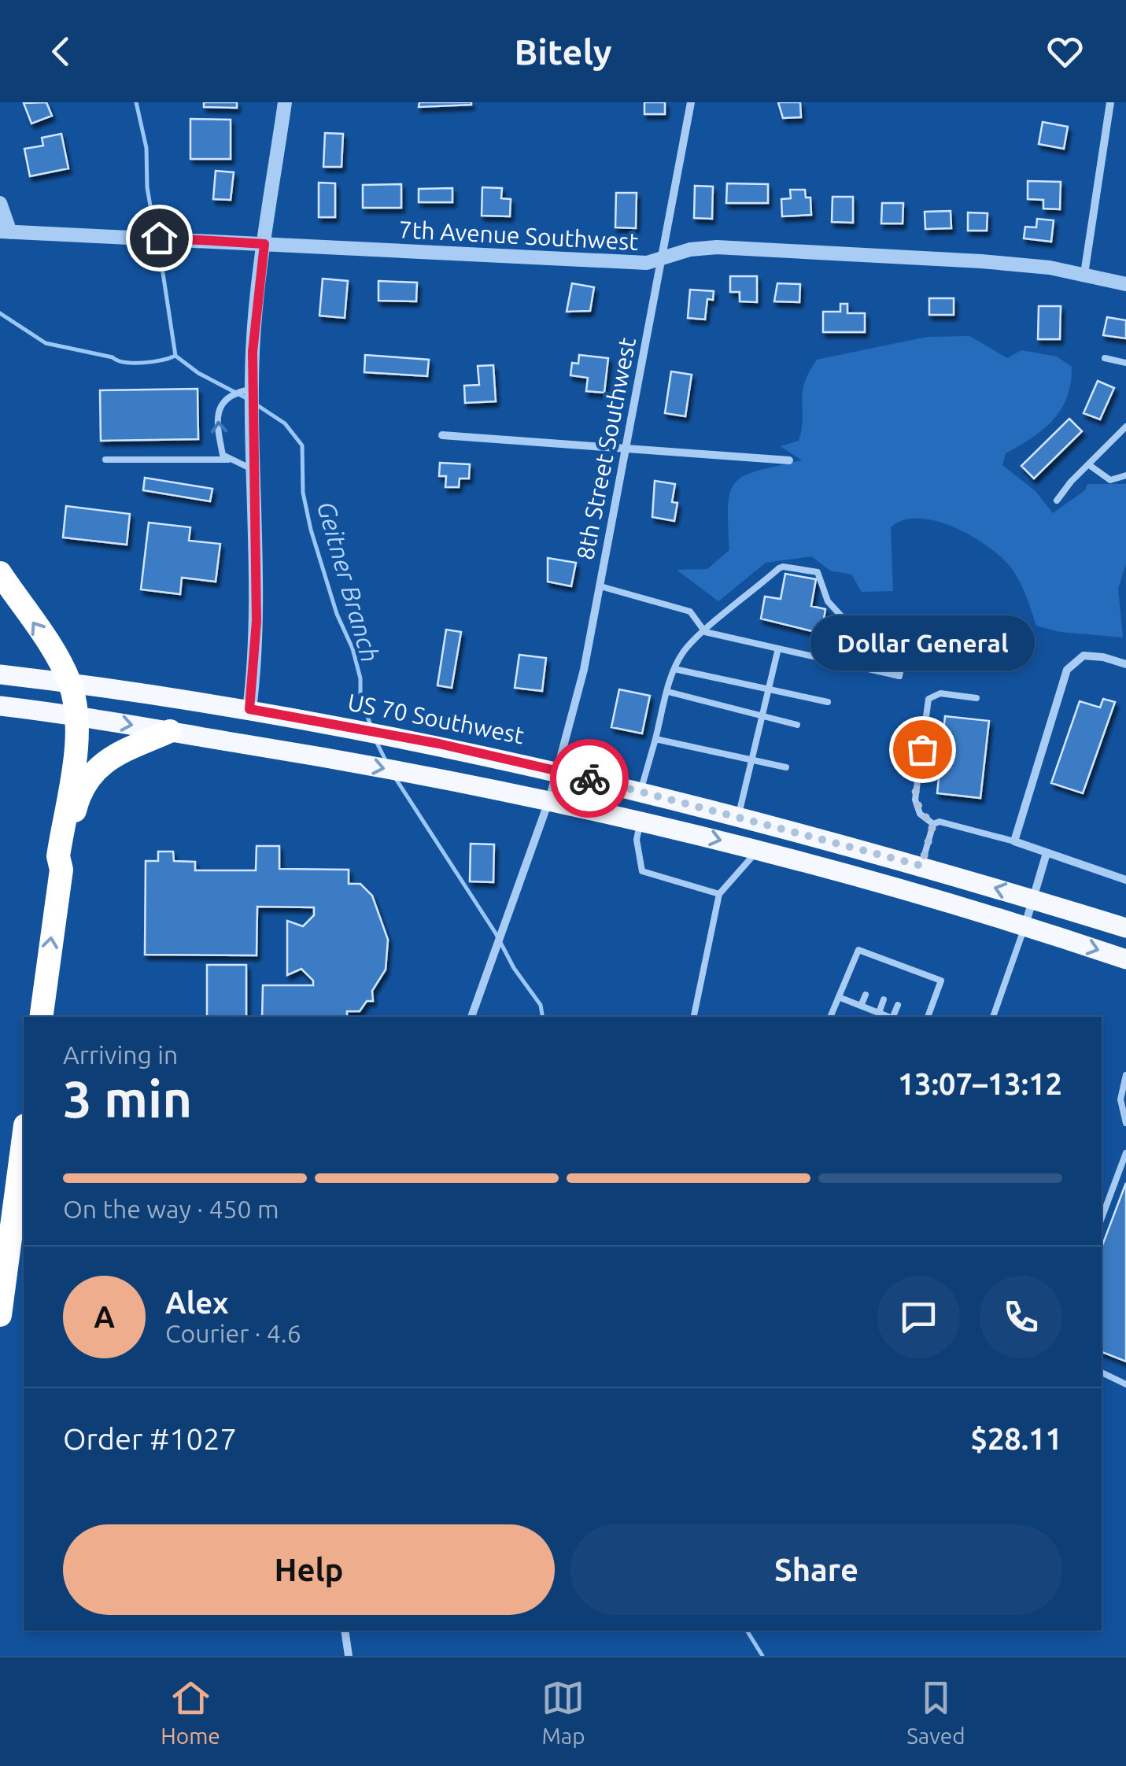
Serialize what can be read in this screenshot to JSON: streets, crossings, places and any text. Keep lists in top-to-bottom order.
{
  "streets": {
    "main road": ["US 70 Southwest"],
    "street": ["7th Avenue Southwest", "8th Street Southwest"]
  },
  "crossings": [
    ["7th Avenue Southwest", "8th Street Southwest"],
    ["8th Street Southwest", "US 70 Southwest"]
  ],
  "water": ["Geitner Branch"],
  "places": ["Dollar General"],
  "page": {
    "header": "Bitely",
    "bubble": "Dollar General",
    "heading": ["3 min", "Arriving in", "13:07–13:12"],
    "panel": [
      "Alex",
      "Courier · 4.6",
      "Order #1027",
      "$28.11"
    ],
    "bar": "On the way · 450 m",
    "round": "A",
    "buttons": ["Help", "Share"],
    "tabs": ["Home", "Map", "Saved"]
  }
}
